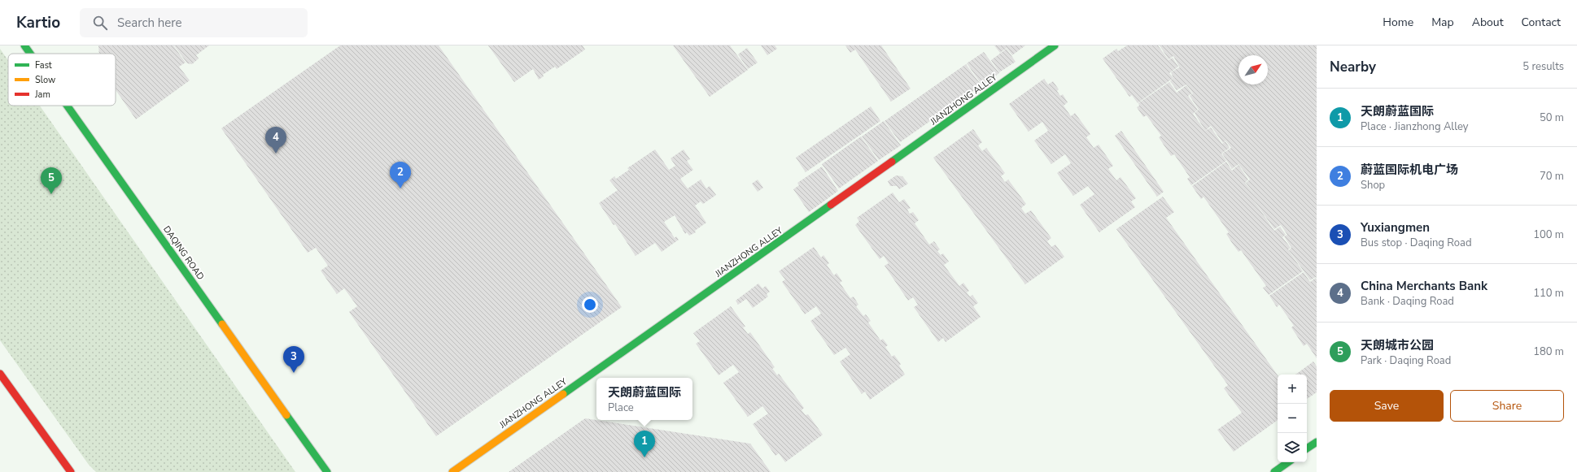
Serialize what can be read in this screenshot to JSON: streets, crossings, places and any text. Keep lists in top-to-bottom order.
{
  "streets": {
    "street": ["JIANZHONG ALLEY", "DAQING ROAD"]
  },
  "legend": ["Fast", "Slow", "Jam"],
  "north": "top right",
  "page": {
    "header": "Kartio",
    "search": "Search here",
    "nav": [
      "Home",
      "Map",
      "About",
      "Contact"
    ],
    "heading": ["Nearby", "5 results"],
    "list": [
      {
        "mark": "1",
        "name": "天朗蔚蓝国际",
        "note": "Place · Jianzhong Alley",
        "value": "50 m"
      },
      {
        "mark": "2",
        "name": "蔚蓝国际机电广场",
        "note": "Shop",
        "value": "70 m"
      },
      {
        "mark": "3",
        "name": "Yuxiangmen",
        "note": "Bus stop · Daqing Road",
        "value": "100 m"
      },
      {
        "mark": "4",
        "name": "China Merchants Bank",
        "note": "Bank · Daqing Road",
        "value": "110 m"
      },
      {
        "mark": "5",
        "name": "天朗城市公园",
        "note": "Park · Daqing Road",
        "value": "180 m"
      }
    ],
    "pins": [
      "4",
      "2",
      "5",
      "3",
      "1"
    ],
    "map_buttons": ["+", "−"],
    "popup": ["天朗蔚蓝国际", "Place"],
    "buttons": ["Save", "Share"]
  }
}
